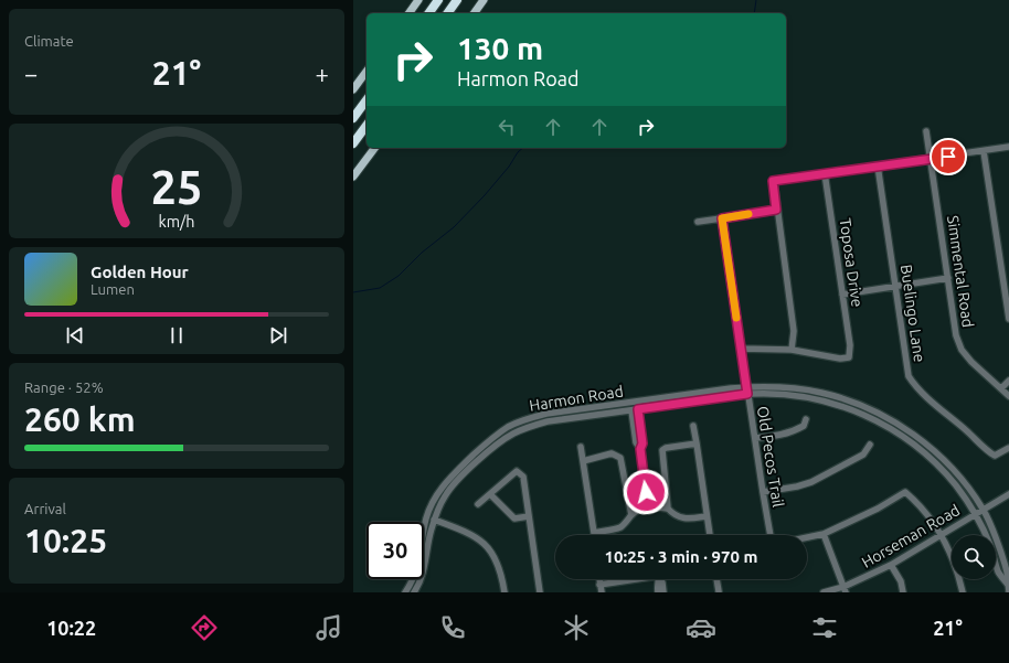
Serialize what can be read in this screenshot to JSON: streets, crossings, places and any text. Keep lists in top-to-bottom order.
{
  "streets": {
    "street": [
      "Toposa Drive",
      "Simmental Road",
      "Buelingo Lane",
      "Harmon Road",
      "Old Pecos Trail",
      "Horseman Road"
    ]
  },
  "crossings": [
    ["Harmon Road", "Old Pecos Trail"]
  ],
  "page": {
    "tile": [
      "Climate",
      ["Range · 52%", "260 km"],
      ["Arrival", "10:25"]
    ],
    "turn": ["130 m", "Harmon Road"],
    "heat": ["−", "21°", "+"],
    "song": ["Golden Hour", "Lumen"],
    "limit": "30",
    "trip": "10:25 · 3 min · 970 m",
    "tabs": ["10:22", "21°"],
    "gauge": ["25", "km/h"]
  }
}
